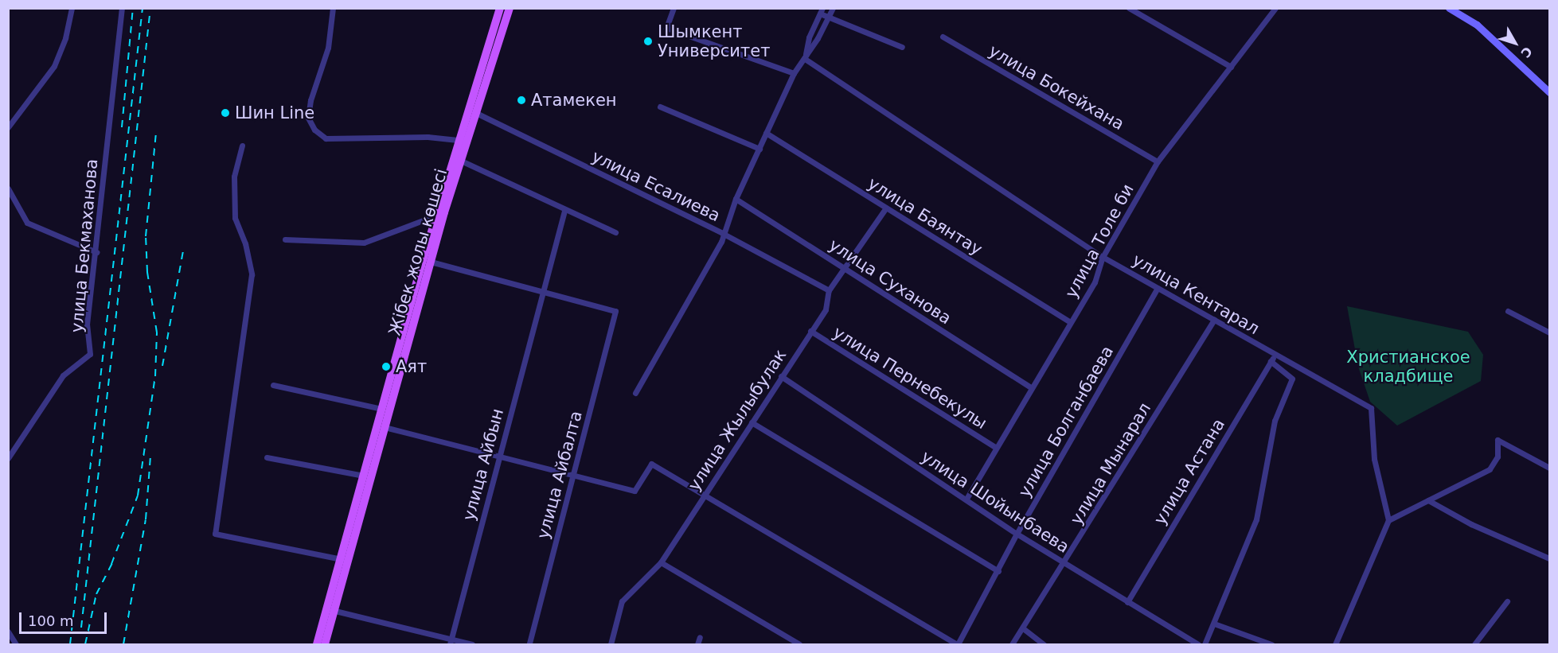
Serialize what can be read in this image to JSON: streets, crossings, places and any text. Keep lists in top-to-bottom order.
{
  "streets": {
    "main road": ["Жібек жолы көшесі"],
    "street": [
      "улица Бокейхана",
      "улица Есалиева",
      "улица Баянтау",
      "улица Толе би",
      "улица Бекмаханова",
      "улица Суханова",
      "улица Кентарал",
      "улица Пернебекулы",
      "улица Жылыбулак",
      "улица Болганбаева",
      "улица Мынарал",
      "улица Айбын",
      "улица Астана",
      "улица Айбалта",
      "улица Шойынбаева"
    ]
  },
  "crossings": [
    ["улица Бокейхана", "улица Толе би"],
    ["улица Есалиева", "Жібек жолы көшесі"],
    ["улица Есалиева", "улица Жылыбулак"],
    ["улица Баянтау", "улица Толе би"],
    ["улица Баянтау", "улица Жылыбулак"],
    ["улица Толе би", "улица Суханова"],
    ["улица Толе би", "улица Кентарал"],
    ["улица Толе би", "улица Пернебекулы"],
    ["улица Толе би", "улица Шойынбаева"],
    ["улица Суханова", "улица Жылыбулак"],
    ["улица Кентарал", "улица Болганбаева"],
    ["улица Кентарал", "улица Мынарал"],
    ["улица Кентарал", "улица Астана"],
    ["улица Пернебекулы", "улица Жылыбулак"],
    ["улица Жылыбулак", "улица Шойынбаева"],
    ["улица Болганбаева", "улица Шойынбаева"],
    ["улица Мынарал", "улица Шойынбаева"],
    ["улица Айбын", "улица Айбалта"],
    ["улица Астана", "улица Шойынбаева"]
  ],
  "parks": ["Христианское кладбище"],
  "places": [
    "Шымкент Университет",
    "Атамекен",
    "Шин Line",
    "Аят"
  ],
  "scale_bar": "100 m",
  "north": "bottom right"
}
